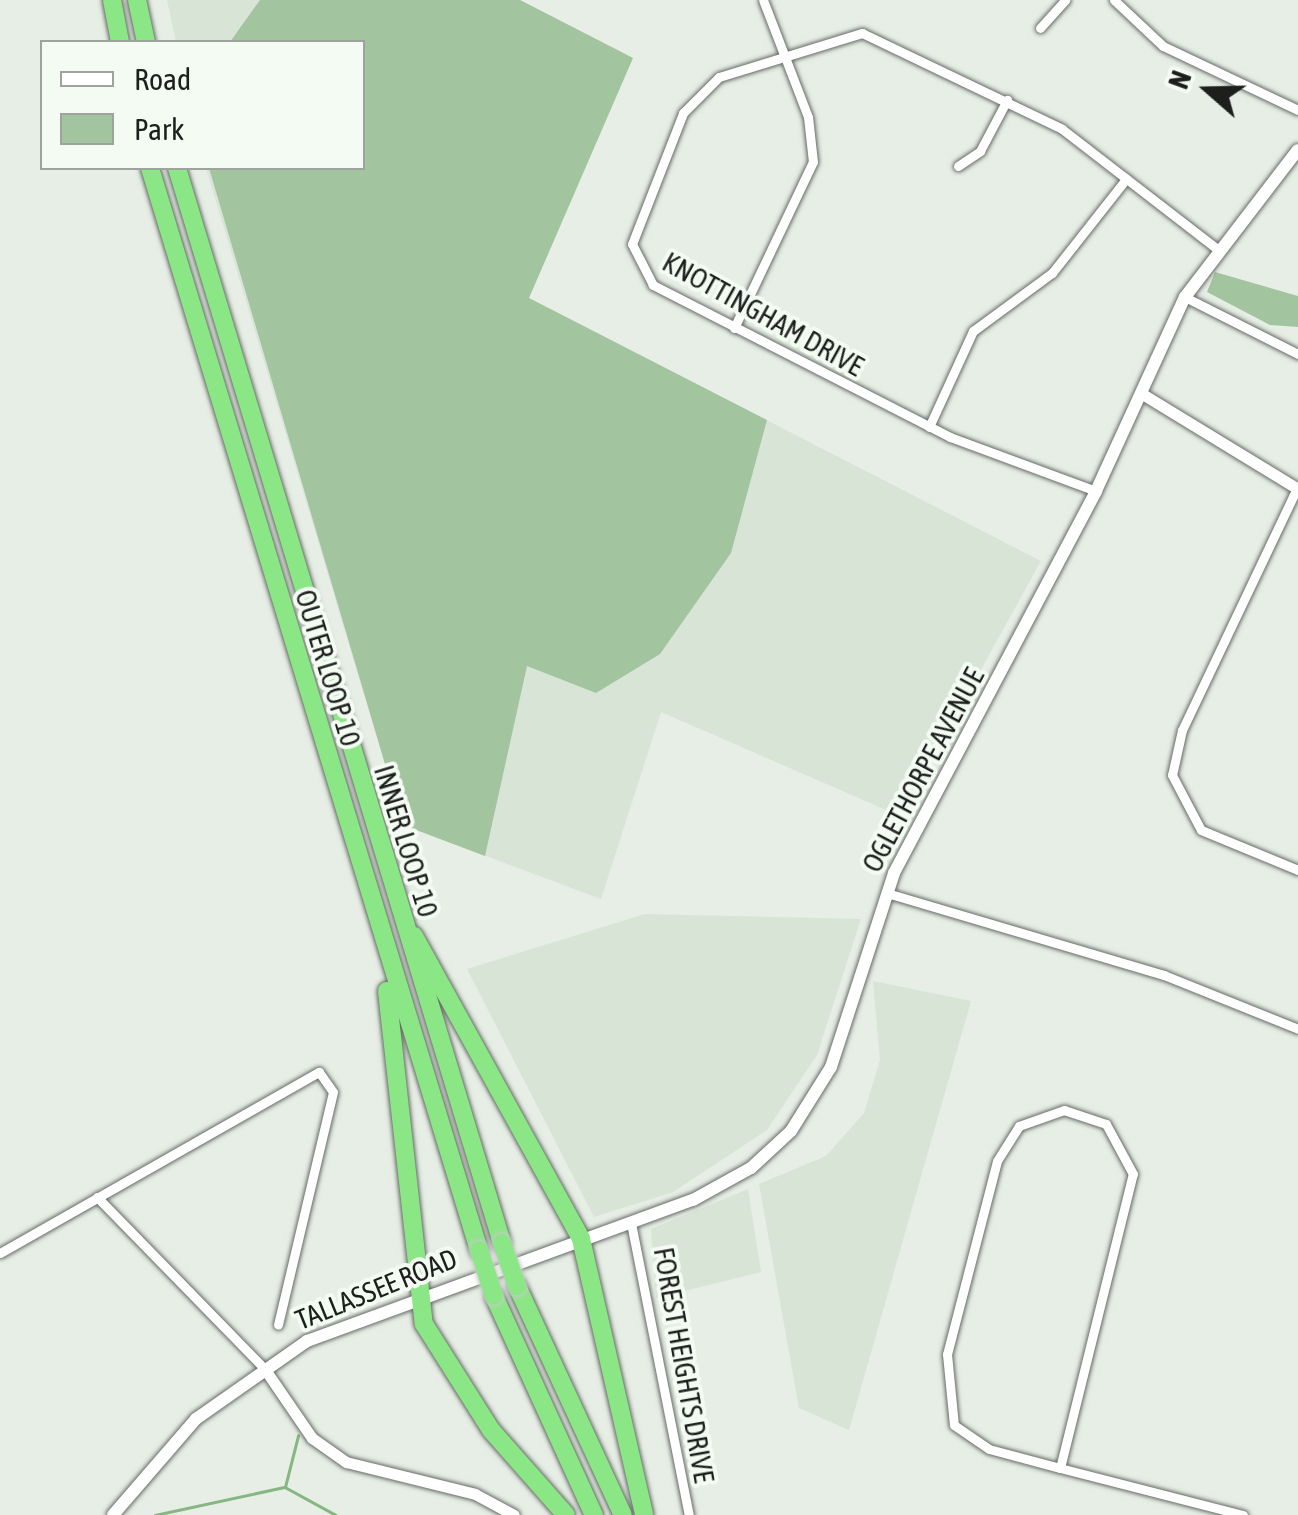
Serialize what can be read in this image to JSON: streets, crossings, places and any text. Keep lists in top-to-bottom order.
{
  "streets": {
    "highway": ["OUTER LOOP 10", "INNER LOOP 10"],
    "main road": ["OGLETHORPE AVENUE", "TALLASSEE ROAD"],
    "street": ["KNOTTINGHAM DRIVE", "FOREST HEIGHTS DRIVE"]
  },
  "crossings": [
    ["KNOTTINGHAM DRIVE", "OGLETHORPE AVENUE"],
    ["OGLETHORPE AVENUE", "TALLASSEE ROAD"],
    ["OGLETHORPE AVENUE", "FOREST HEIGHTS DRIVE"]
  ],
  "legend": ["Road", "Park"],
  "north": "left"
}
